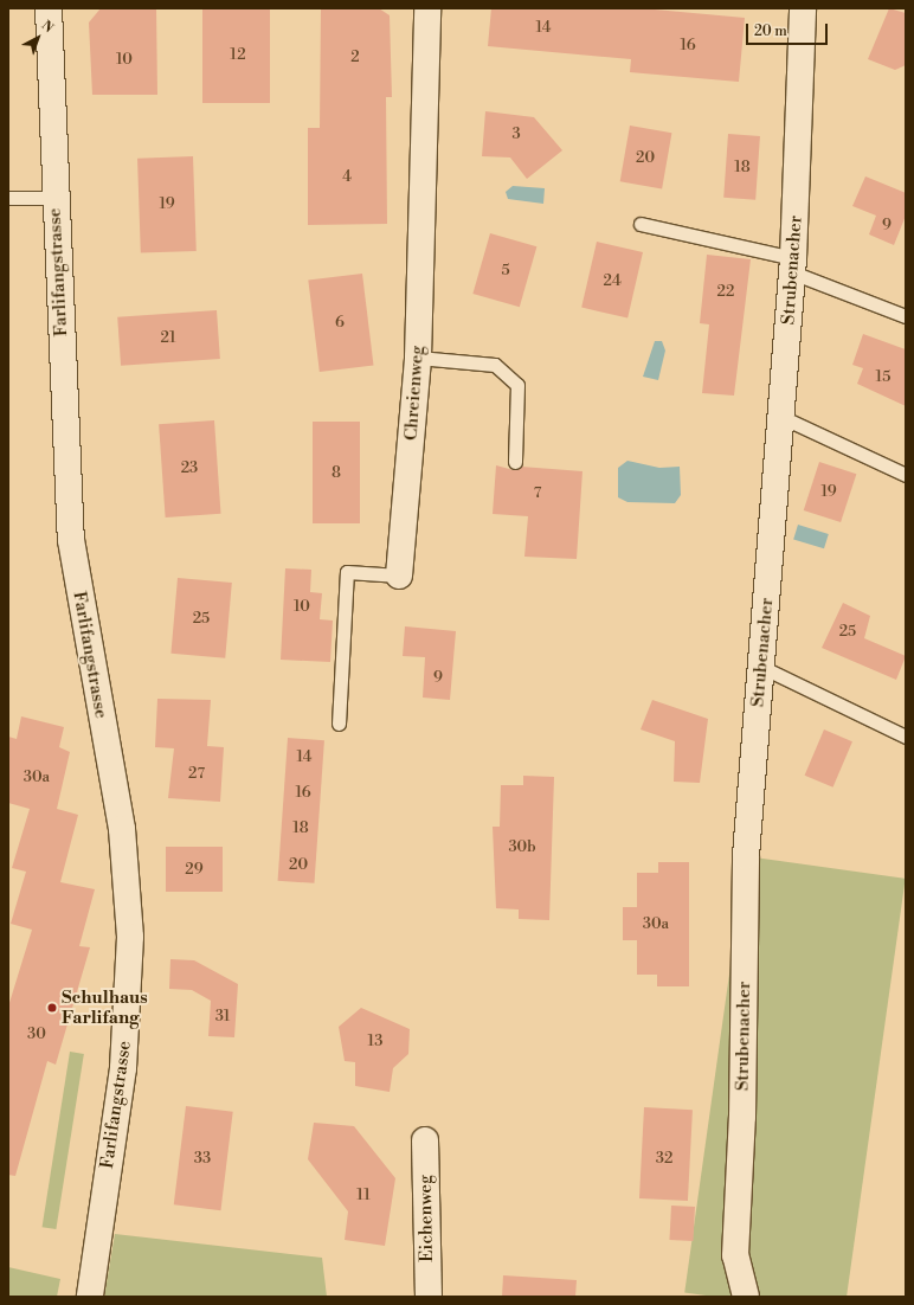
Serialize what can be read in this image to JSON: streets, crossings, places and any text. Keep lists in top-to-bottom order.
{
  "streets": {
    "street": [
      "Strubenacher",
      "Farlifangstrasse",
      "Chreienweg",
      "Eichenweg"
    ]
  },
  "places": ["Schulhaus Farlifang"],
  "house_numbers": [
    "14",
    "16",
    "12",
    "2",
    "10",
    "3",
    "20",
    "18",
    "4",
    "19",
    "9",
    "5",
    "24",
    "22",
    "6",
    "21",
    "15",
    "23",
    "8",
    "19",
    "7",
    "10",
    "25",
    "25",
    "9",
    "14",
    "27",
    "30a",
    "16",
    "18",
    "30b",
    "20",
    "29",
    "30a",
    "31",
    "30",
    "13",
    "33",
    "32",
    "11"
  ],
  "scale_bar": "20 m",
  "north": "top right"
}
